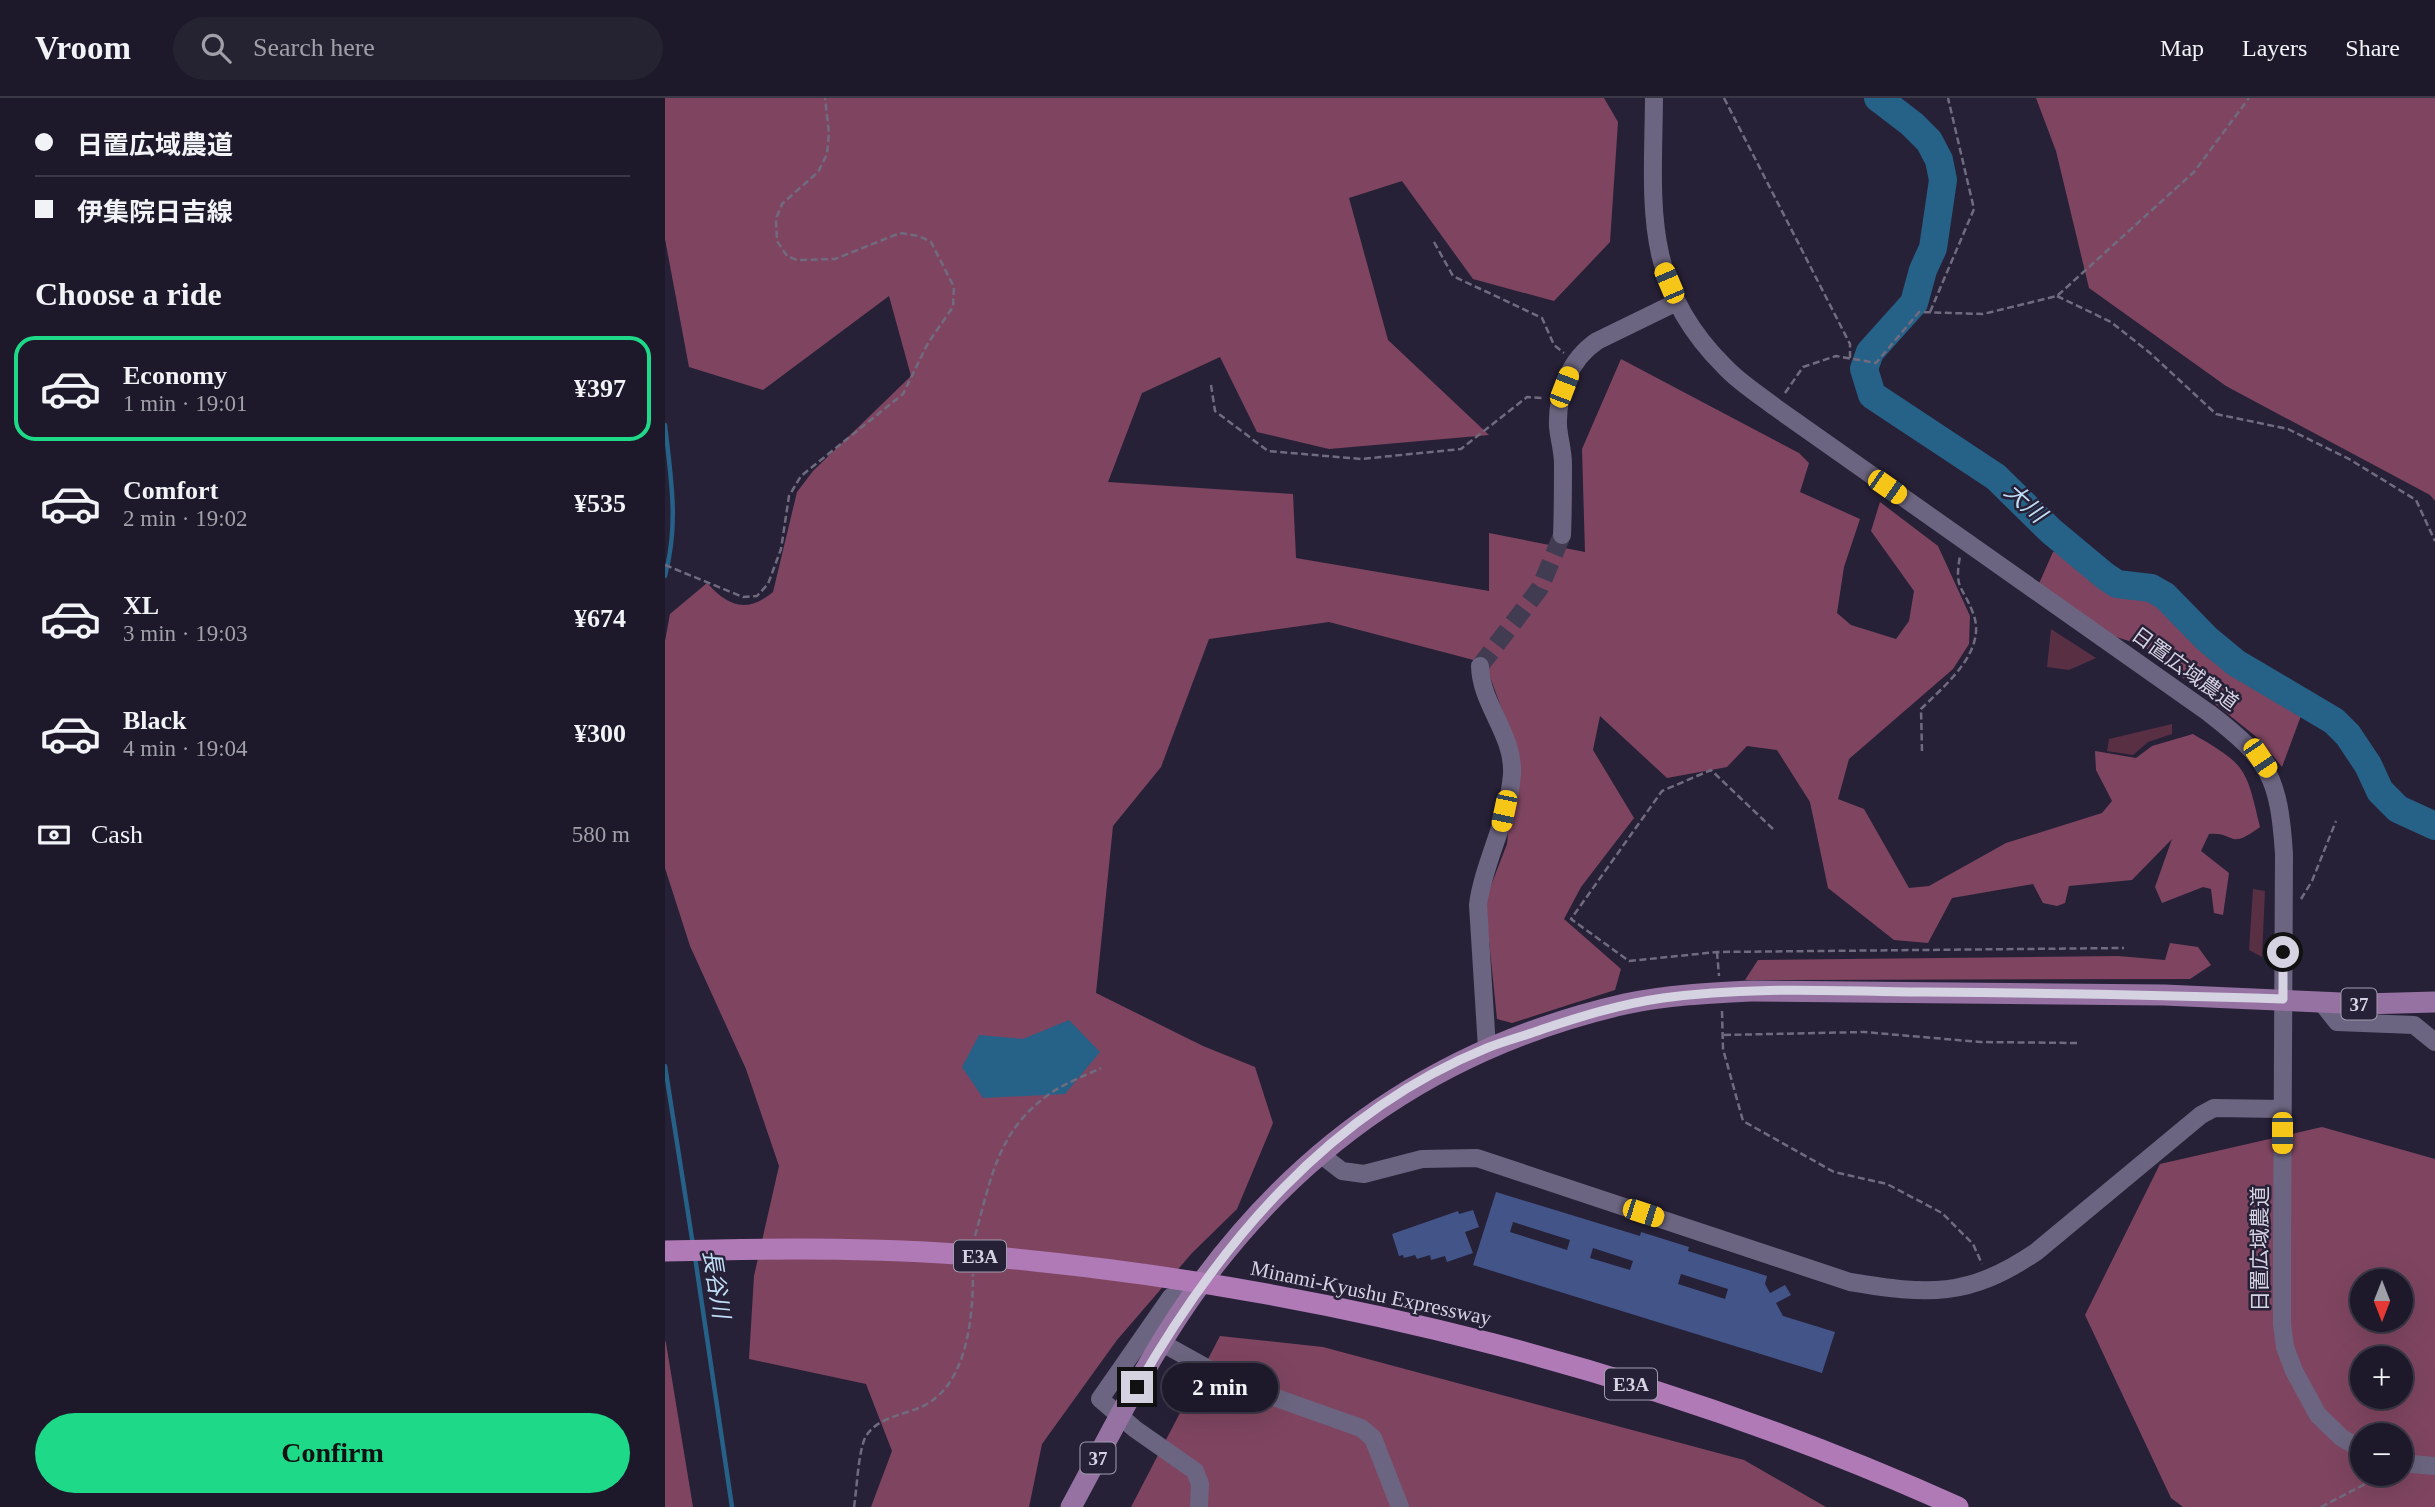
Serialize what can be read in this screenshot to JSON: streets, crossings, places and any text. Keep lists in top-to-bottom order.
{
  "streets": {
    "highway": ["E3A", "Minami-Kyushu Expressway"],
    "main road": ["37"],
    "street": ["日置広域農道"]
  },
  "crossings": [
    ["日置広域農道", "37"]
  ],
  "water": ["大川", "長谷川"],
  "north": "bottom",
  "page": {
    "header": "Vroom",
    "search": "Search here",
    "nav": ["Map", "Layers", "Share"],
    "banner": ["日置広域農道", "伊集院日吉線"],
    "heading": "Choose a ride",
    "list": [
      {
        "name": "Economy",
        "note": "1 min · 19:01",
        "value": "¥397"
      },
      {
        "name": "Comfort",
        "note": "2 min · 19:02",
        "value": "¥535"
      },
      {
        "name": "XL",
        "note": "3 min · 19:03",
        "value": "¥674"
      },
      {
        "name": "Black",
        "note": "4 min · 19:04",
        "value": "¥300"
      }
    ],
    "pay": ["Cash", "580 m"],
    "map_buttons": ["+", "−"],
    "bubble": "2 min",
    "buttons": "Confirm"
  }
}
